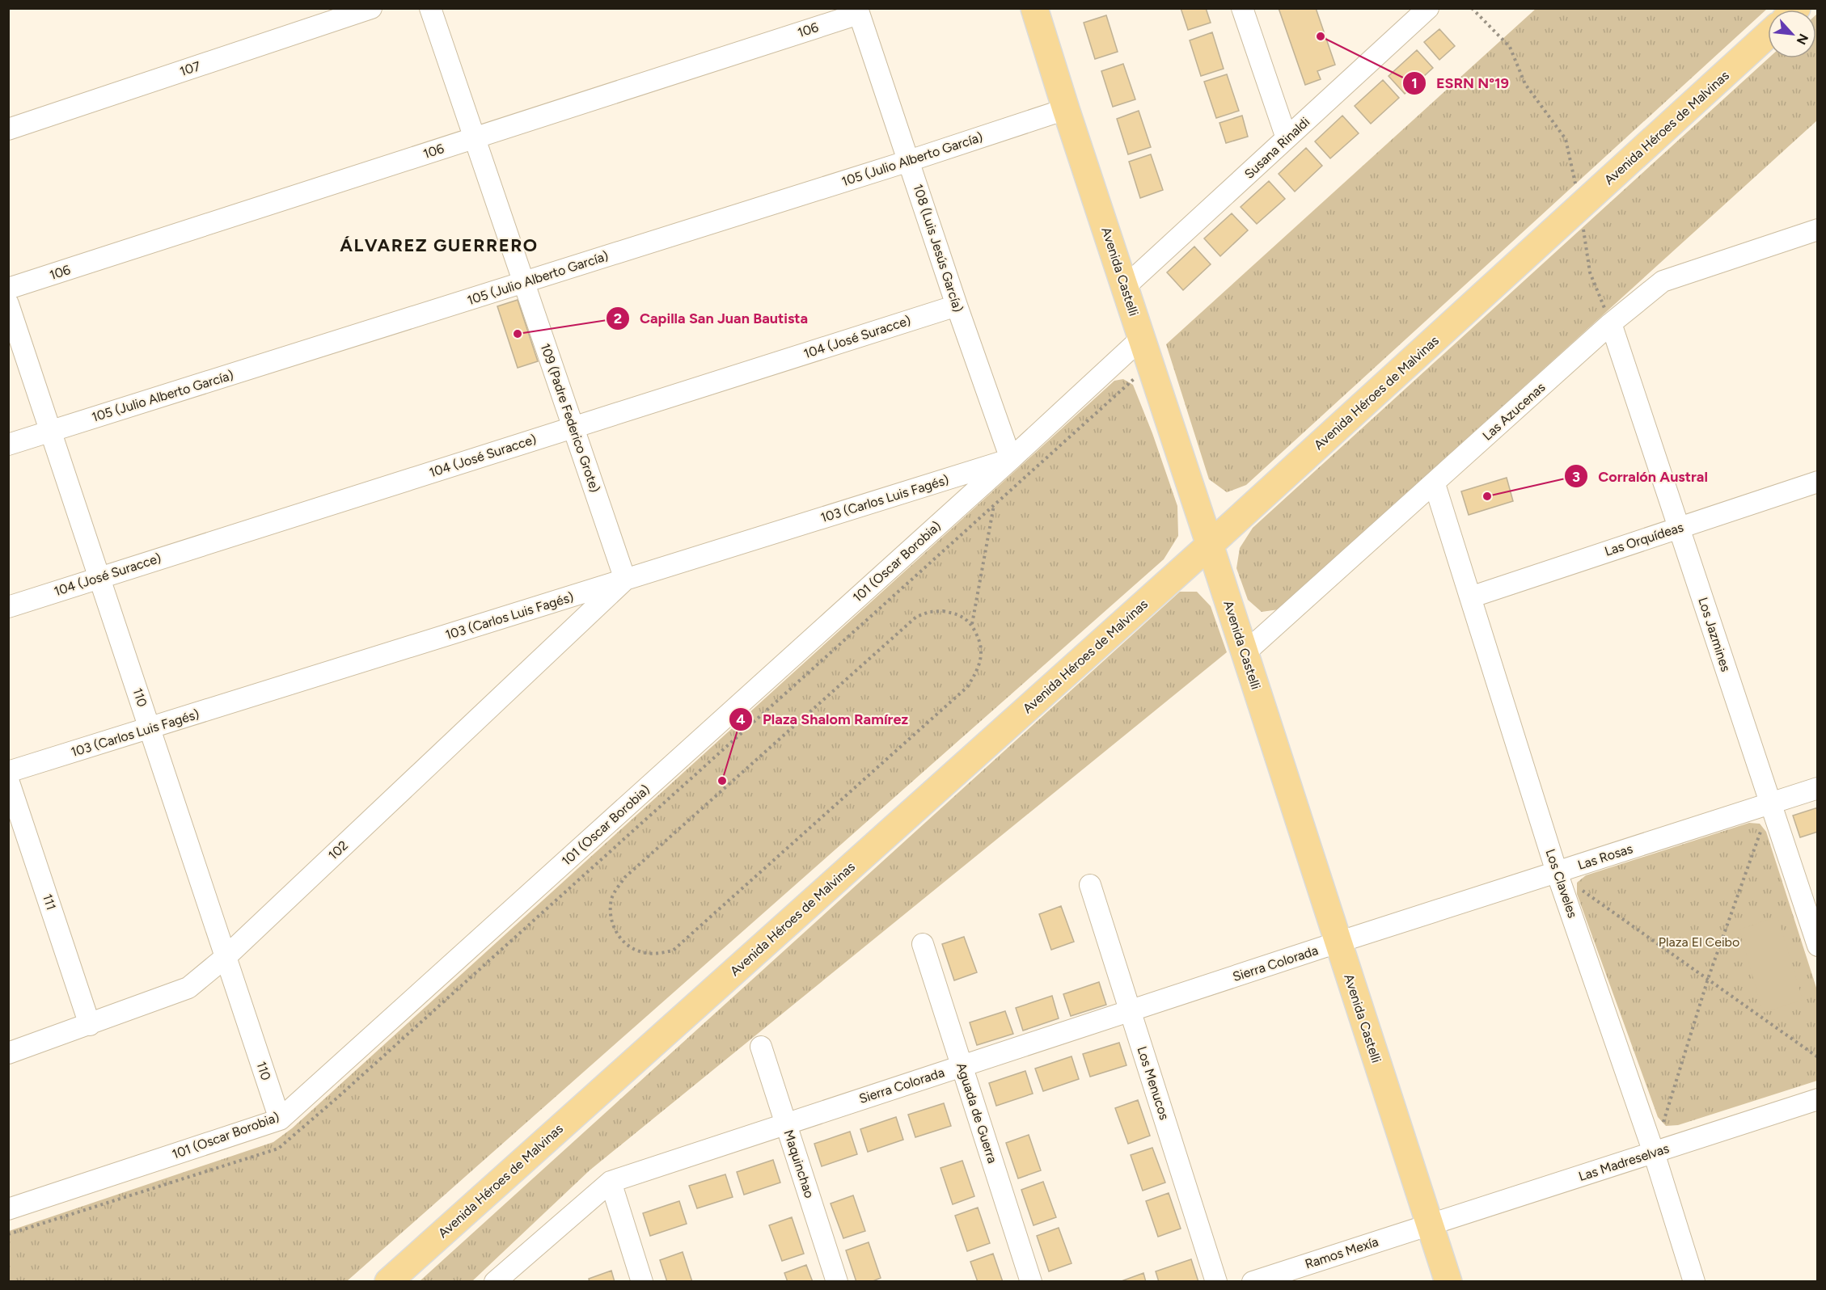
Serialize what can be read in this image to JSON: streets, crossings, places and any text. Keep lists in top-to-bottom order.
{
  "streets": {
    "main road": ["Avenida Héroes de Malvinas", "Avenida Castelli"],
    "street": [
      "106",
      "107",
      "Susana Rinaldi",
      "105 (Julio Alberto García)",
      "108 (Luis Jesús García)",
      "104 (José Suracce)",
      "Las Azucenas",
      "109 (Padre Federico Grote)",
      "103 (Carlos Luis Fagés)",
      "Las Orquídeas",
      "101 (Oscar Borobia)",
      "Los Jazmines",
      "110",
      "102",
      "Las Rosas",
      "Los Claveles",
      "111",
      "Sierra Colorada",
      "Los Menucos",
      "Aguada de Guerra",
      "Las Madreselvas",
      "Maquinchao",
      "Ramos Mexía"
    ]
  },
  "crossings": [
    ["106", "108 (Luis Jesús García)"],
    ["106", "109 (Padre Federico Grote)"],
    ["Avenida Héroes de Malvinas", "Avenida Castelli"],
    ["Susana Rinaldi", "Avenida Castelli"],
    ["105 (Julio Alberto García)", "108 (Luis Jesús García)"],
    ["105 (Julio Alberto García)", "Avenida Castelli"],
    ["105 (Julio Alberto García)", "109 (Padre Federico Grote)"],
    ["105 (Julio Alberto García)", "110"],
    ["108 (Luis Jesús García)", "104 (José Suracce)"],
    ["108 (Luis Jesús García)", "103 (Carlos Luis Fagés)"],
    ["108 (Luis Jesús García)", "101 (Oscar Borobia)"],
    ["Avenida Castelli", "Las Azucenas"],
    ["Avenida Castelli", "101 (Oscar Borobia)"],
    ["Avenida Castelli", "Las Rosas"],
    ["Avenida Castelli", "Sierra Colorada"],
    ["Avenida Castelli", "Las Madreselvas"],
    ["Avenida Castelli", "Ramos Mexía"],
    ["104 (José Suracce)", "109 (Padre Federico Grote)"],
    ["104 (José Suracce)", "110"],
    ["Las Azucenas", "Los Jazmines"],
    ["Las Azucenas", "Los Claveles"],
    ["109 (Padre Federico Grote)", "103 (Carlos Luis Fagés)"],
    ["109 (Padre Federico Grote)", "102"],
    ["103 (Carlos Luis Fagés)", "101 (Oscar Borobia)"],
    ["103 (Carlos Luis Fagés)", "110"],
    ["103 (Carlos Luis Fagés)", "102"],
    ["Las Orquídeas", "Los Jazmines"],
    ["Las Orquídeas", "Los Claveles"],
    ["101 (Oscar Borobia)", "110"],
    ["Los Jazmines", "Las Rosas"],
    ["110", "102"],
    ["102", "111"],
    ["Las Rosas", "Los Claveles"],
    ["Las Rosas", "Sierra Colorada"],
    ["Los Claveles", "Las Madreselvas"],
    ["Sierra Colorada", "Los Menucos"],
    ["Sierra Colorada", "Aguada de Guerra"],
    ["Sierra Colorada", "Maquinchao"],
    ["Las Madreselvas", "Ramos Mexía"]
  ],
  "districts": ["ÁLVAREZ GUERRERO"],
  "parks": ["Plaza El Ceibo"],
  "places": [
    "ESRN N°19",
    "Capilla San Juan Bautista",
    "Corralón Austral",
    "Plaza Shalom Ramírez"
  ],
  "north": "bottom right"
}
